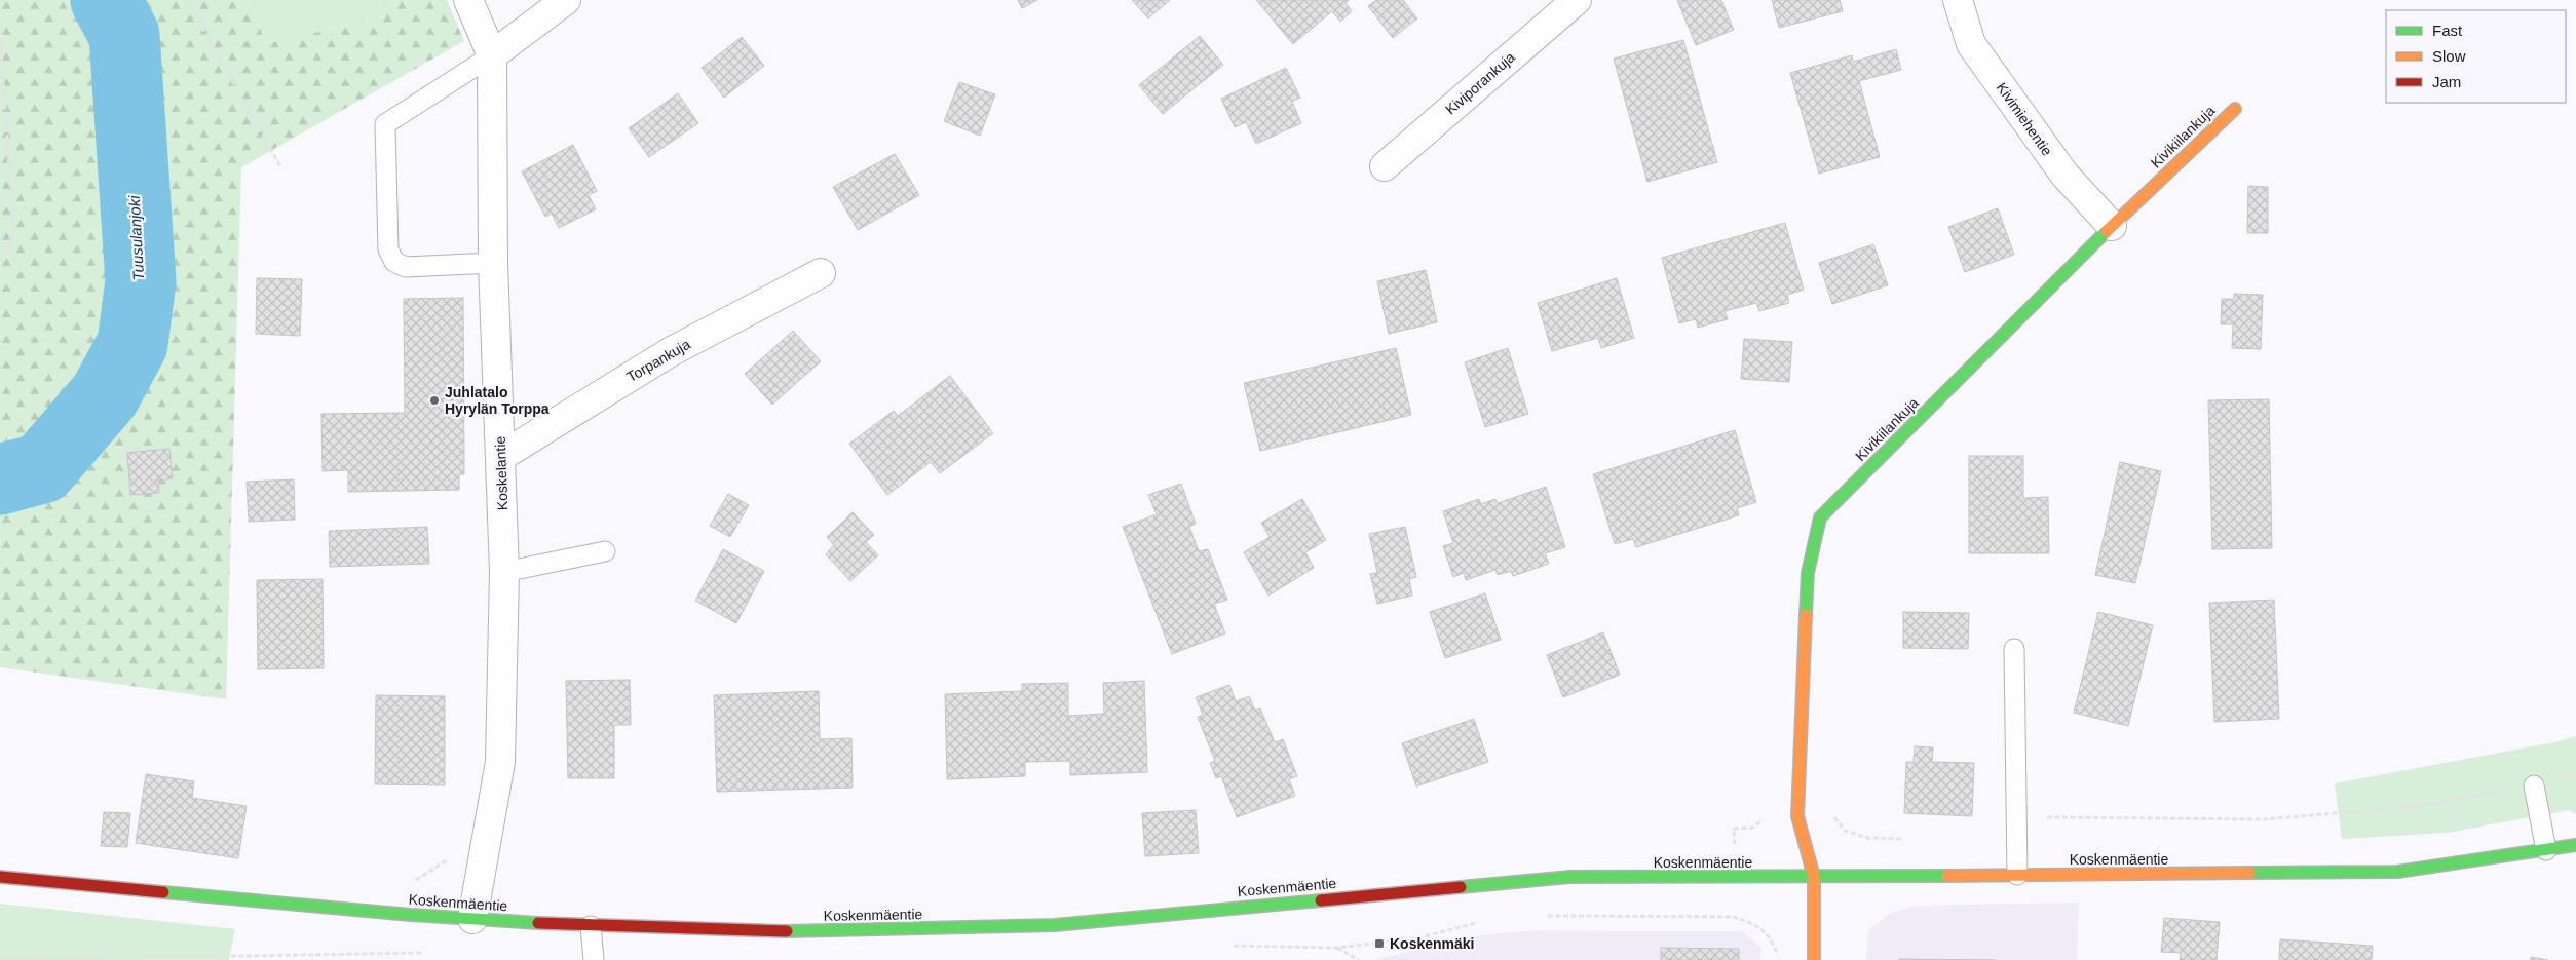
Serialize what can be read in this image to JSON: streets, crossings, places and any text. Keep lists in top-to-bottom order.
{
  "streets": {
    "street": [
      "Kiviporankuja",
      "Kivimiehentie",
      "Kivikiilankuja",
      "Torpankuja",
      "Koskelantie",
      "Koskenmäentie"
    ]
  },
  "crossings": [
    ["Kivimiehentie", "Kivikiilankuja"],
    ["Kivikiilankuja", "Koskenmäentie"],
    ["Torpankuja", "Koskelantie"],
    ["Koskelantie", "Koskenmäentie"]
  ],
  "water": ["Tuusulanjoki"],
  "places": {
    "other": ["Juhlatalo Hyrylän Torppa"],
    "transit": ["Koskenmäki"]
  },
  "legend": ["Fast", "Slow", "Jam"]
}
